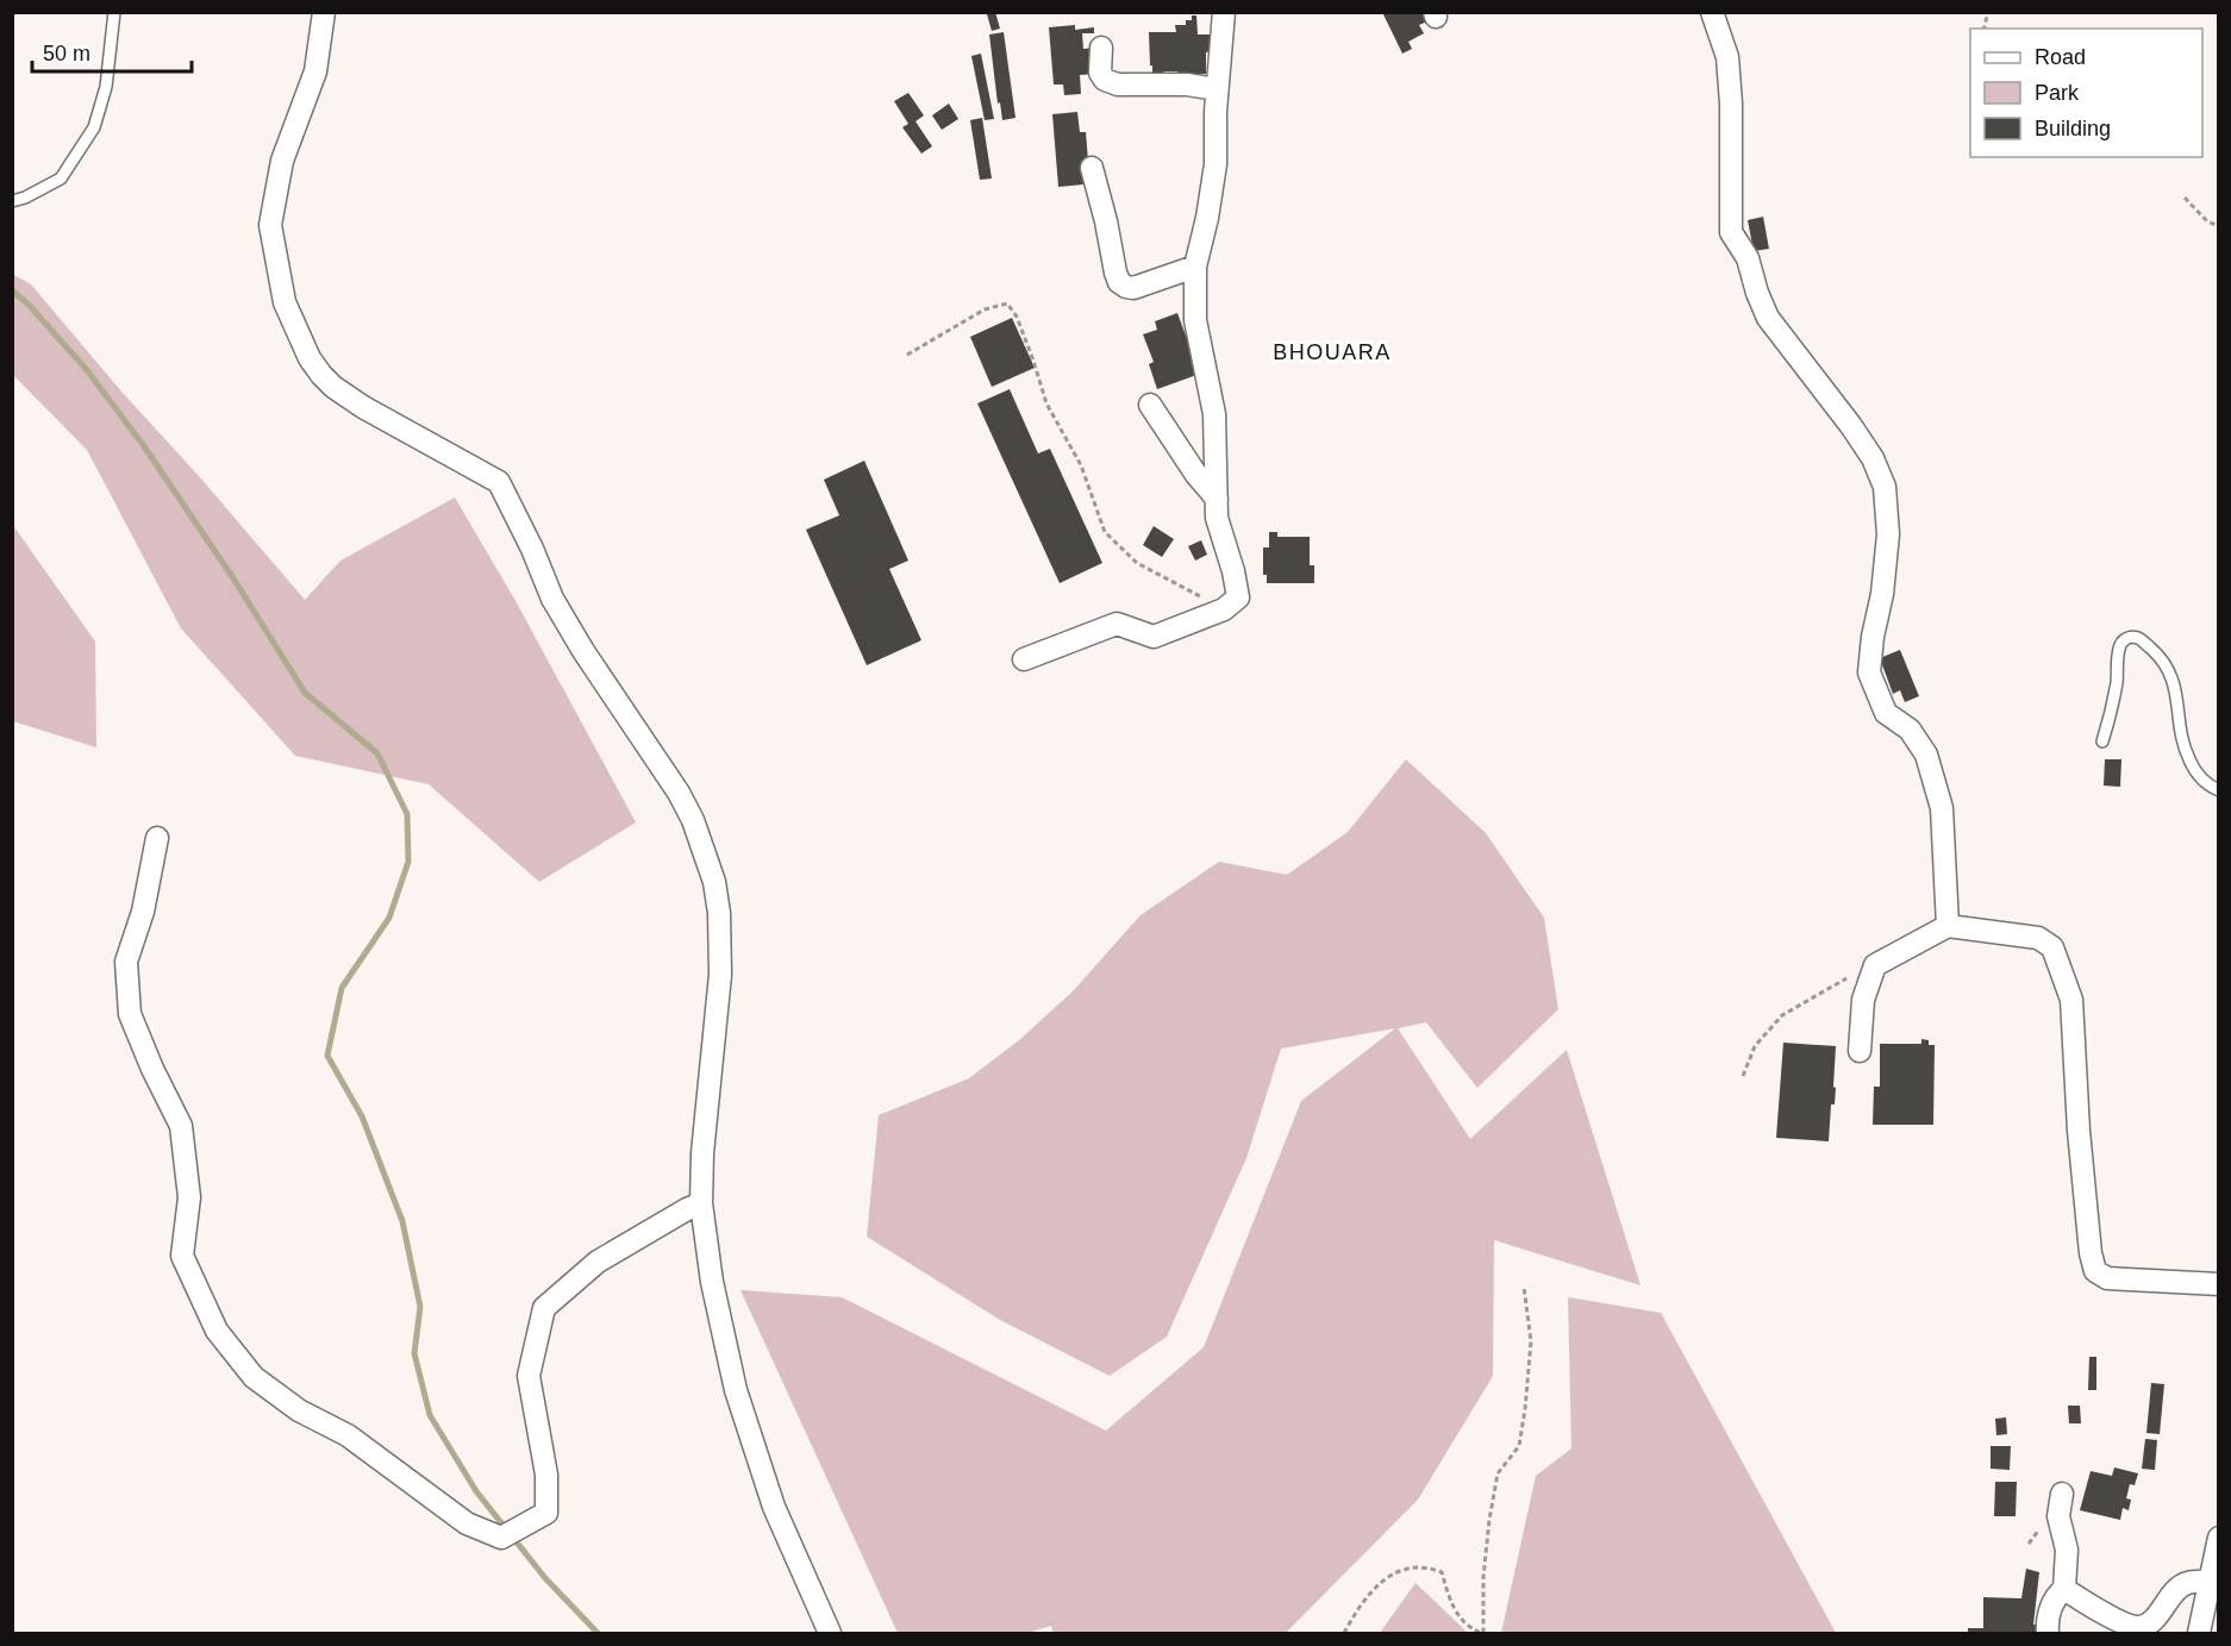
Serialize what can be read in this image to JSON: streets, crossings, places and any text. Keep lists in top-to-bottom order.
{
  "districts": ["BHOUARA"],
  "legend": ["Road", "Park", "Building"],
  "scale_bar": "50 m"
}
